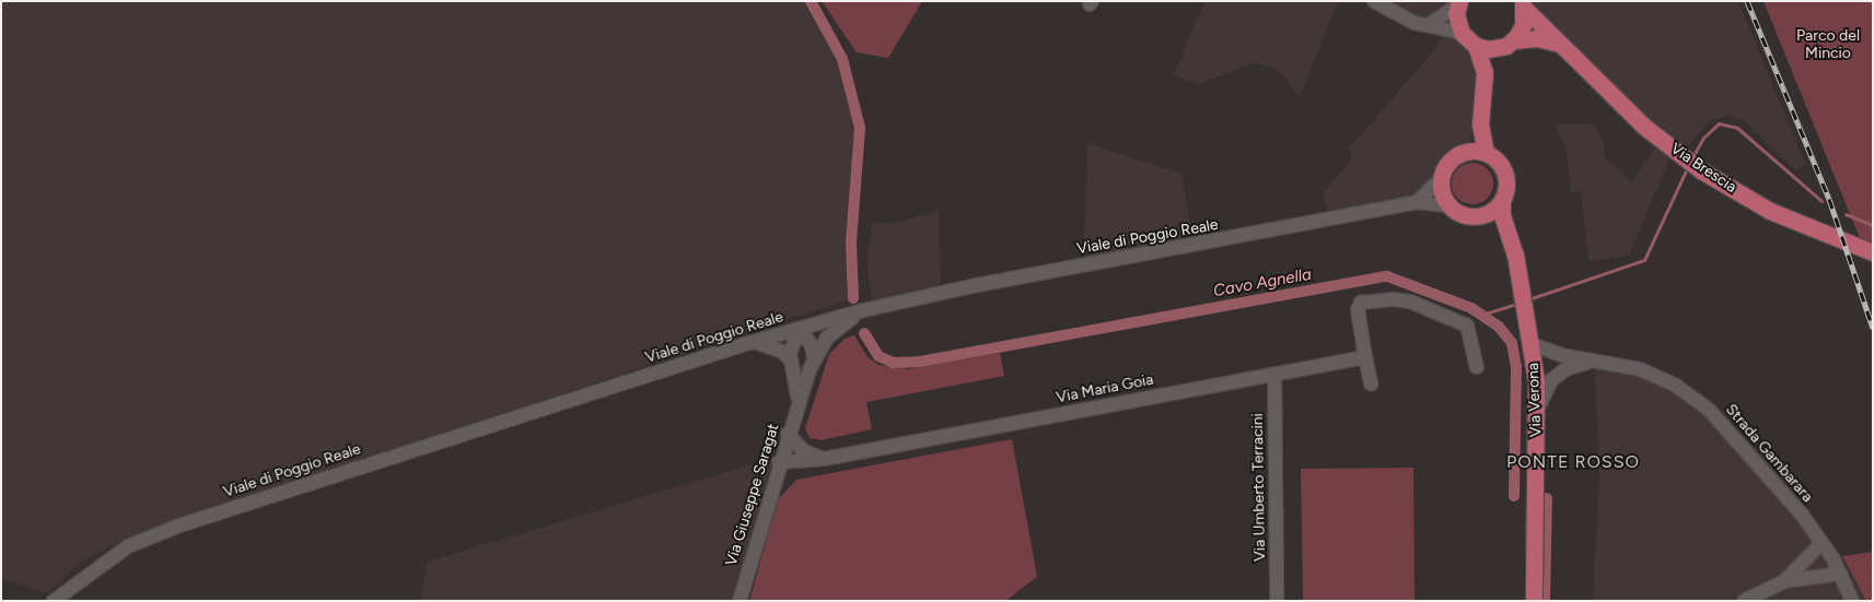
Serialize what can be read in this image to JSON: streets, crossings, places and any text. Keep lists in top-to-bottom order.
{
  "streets": {
    "main road": ["Via Brescia", "Via Verona"],
    "street": [
      "Viale di Poggio Reale",
      "Via Maria Goia",
      "Strada Gambarara",
      "Via Umberto Terracini",
      "Via Giuseppe Saragat"
    ]
  },
  "crossings": [
    ["Viale di Poggio Reale", "Via Verona"],
    ["Viale di Poggio Reale", "Via Giuseppe Saragat"],
    ["Via Maria Goia", "Via Umberto Terracini"],
    ["Via Maria Goia", "Via Giuseppe Saragat"],
    ["Via Verona", "Strada Gambarara"]
  ],
  "districts": ["PONTE ROSSO"],
  "water": ["Cavo Agnella"],
  "parks": ["Parco del Mincio"]
}
